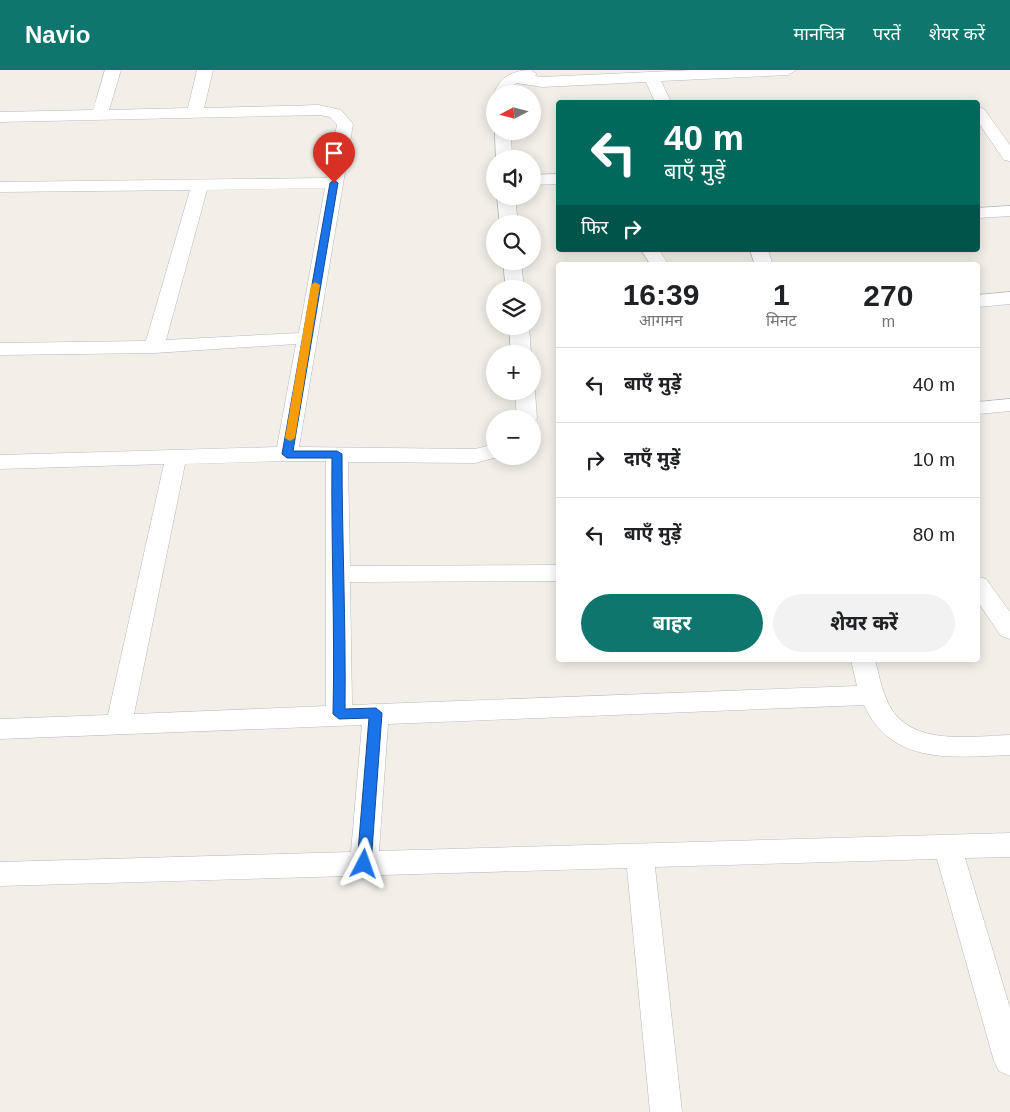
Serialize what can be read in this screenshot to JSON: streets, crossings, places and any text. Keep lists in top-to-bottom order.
{
  "north": "left",
  "page": {
    "header": "Navio",
    "nav": ["मानचित्र", "परतें", "शेयर करें"],
    "map_buttons": ["+", "−"],
    "turn": ["40 m", "बाएँ मुड़ें"],
    "then": "फिर",
    "eta": [
      "16:39",
      "आगमन",
      "1",
      "मिनट",
      "270",
      "m"
    ],
    "list": [
      {
        "name": "बाएँ मुड़ें",
        "value": "40 m"
      },
      {
        "name": "दाएँ मुड़ें",
        "value": "10 m"
      },
      {
        "name": "बाएँ मुड़ें",
        "value": "80 m"
      }
    ],
    "buttons": ["बाहर", "शेयर करें"]
  }
}
